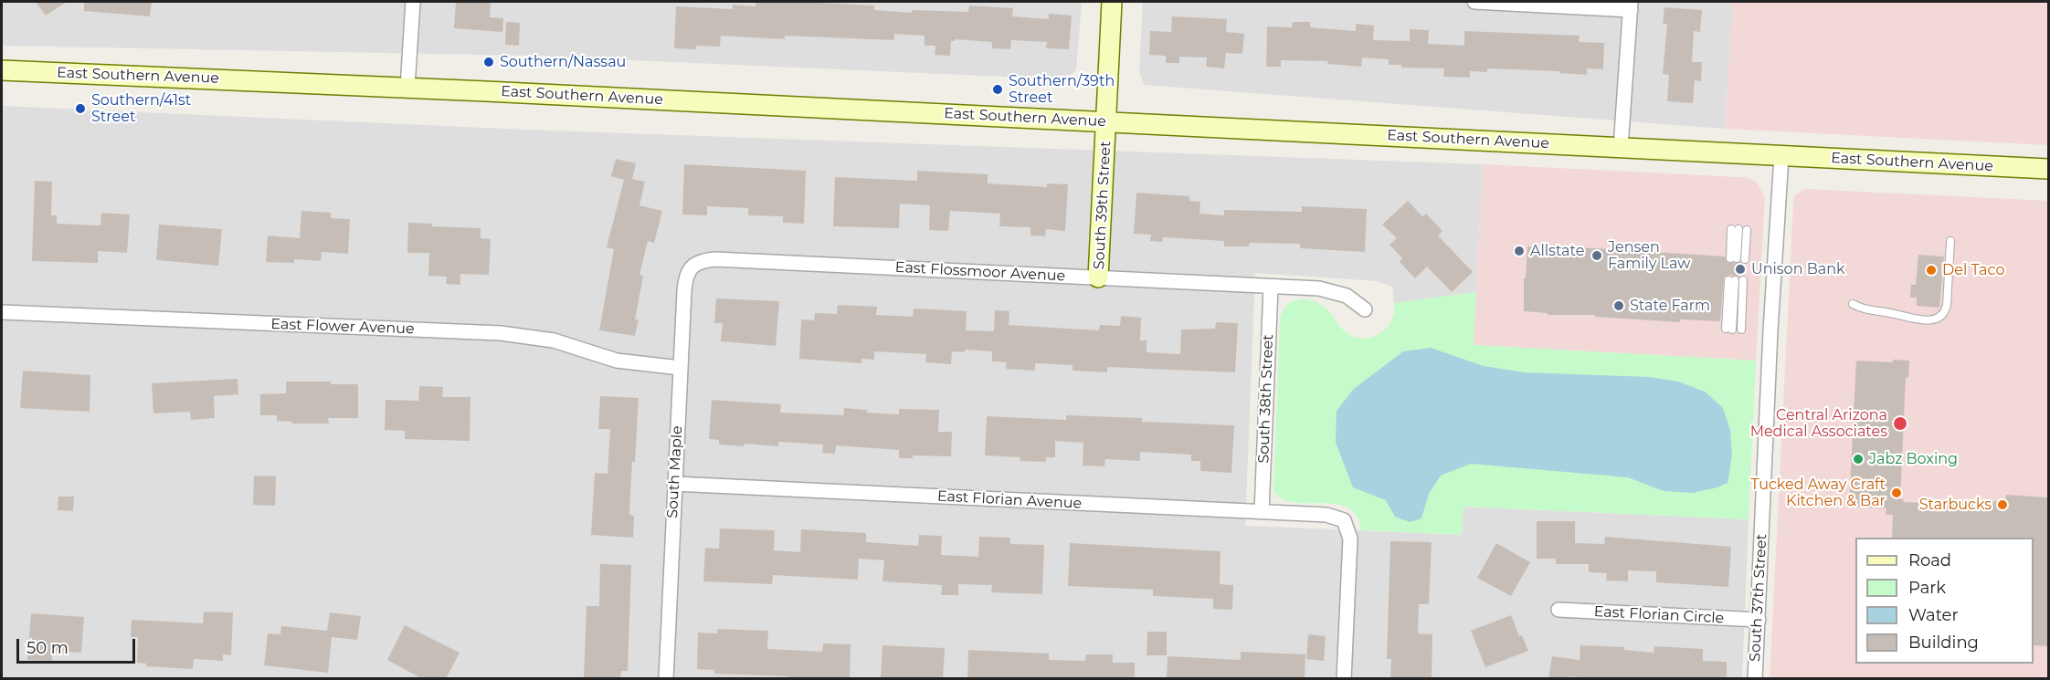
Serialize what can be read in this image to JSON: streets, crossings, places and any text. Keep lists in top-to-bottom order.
{
  "streets": {
    "main road": ["East Southern Avenue", "South 39th Street"],
    "street": [
      "East Flossmoor Avenue",
      "East Flower Avenue",
      "South 38th Street",
      "South Maple",
      "East Florian Avenue",
      "South 37th Street",
      "East Florian Circle"
    ]
  },
  "crossings": [
    ["East Southern Avenue", "South 39th Street"],
    ["East Southern Avenue", "South 37th Street"],
    ["South 39th Street", "East Flossmoor Avenue"],
    ["East Flossmoor Avenue", "South 38th Street"],
    ["East Flossmoor Avenue", "South Maple"],
    ["East Flower Avenue", "South Maple"],
    ["South 38th Street", "East Florian Avenue"],
    ["South Maple", "East Florian Avenue"],
    ["South 37th Street", "East Florian Circle"]
  ],
  "places": [
    "Southern/Nassau",
    "Southern/39th Street",
    "Southern/41st Street",
    "Allstate",
    "Jensen Family Law",
    "Unison Bank",
    "Del Taco",
    "State Farm",
    "Central Arizona Medical Associates",
    "Jabz Boxing",
    "Tucked Away Craft Kitchen & Bar",
    "Starbucks"
  ],
  "legend": [
    "Road",
    "Park",
    "Water",
    "Building"
  ],
  "scale_bar": "50 m"
}
